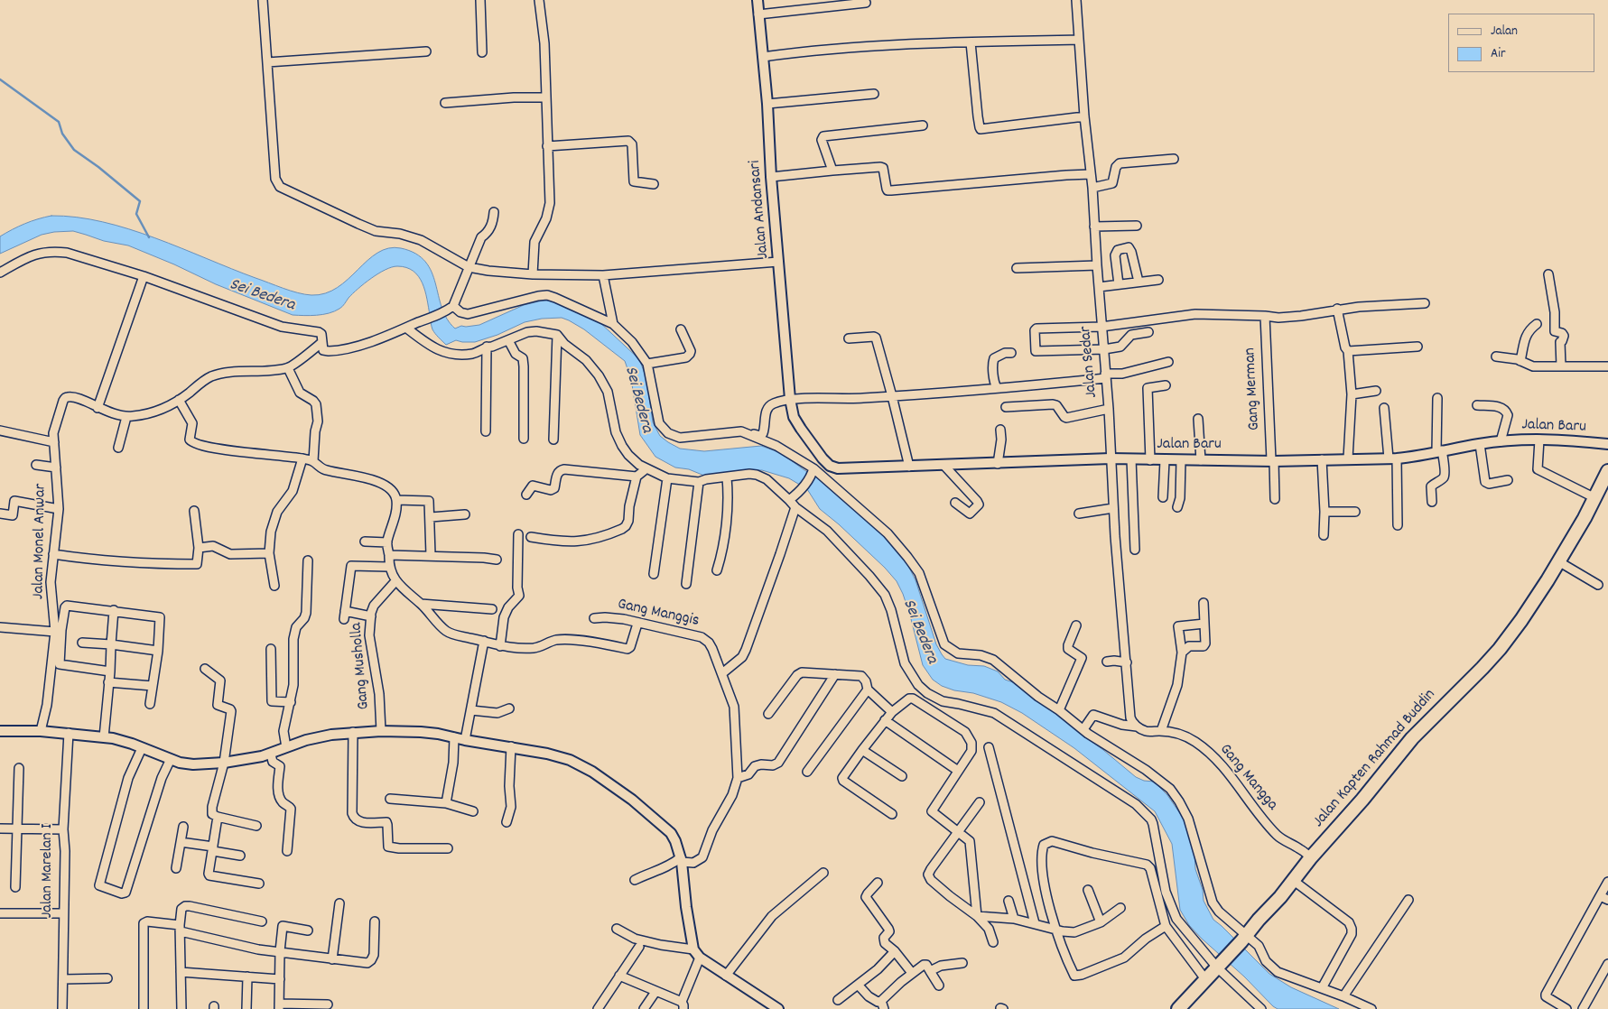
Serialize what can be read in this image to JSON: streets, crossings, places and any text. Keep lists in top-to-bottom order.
{
  "streets": {
    "main road": ["Jalan Kapten Rahmad Buddin"],
    "street": [
      "Jalan Andansari",
      "Jalan Sedar",
      "Gang Merman",
      "Jalan Baru",
      "Jalan Monel Anwar",
      "Gang Manggis",
      "Gang Musholla",
      "Gang Mangga",
      "Jalan Marelan I"
    ]
  },
  "crossings": [
    ["Jalan Andansari", "Jalan Baru"],
    ["Jalan Sedar", "Jalan Baru"],
    ["Jalan Sedar", "Gang Mangga"],
    ["Gang Merman", "Jalan Baru"],
    ["Jalan Kapten Rahmad Buddin", "Gang Mangga"]
  ],
  "water": ["Sei Bedera"],
  "legend": ["Jalan", "Air"]
}
